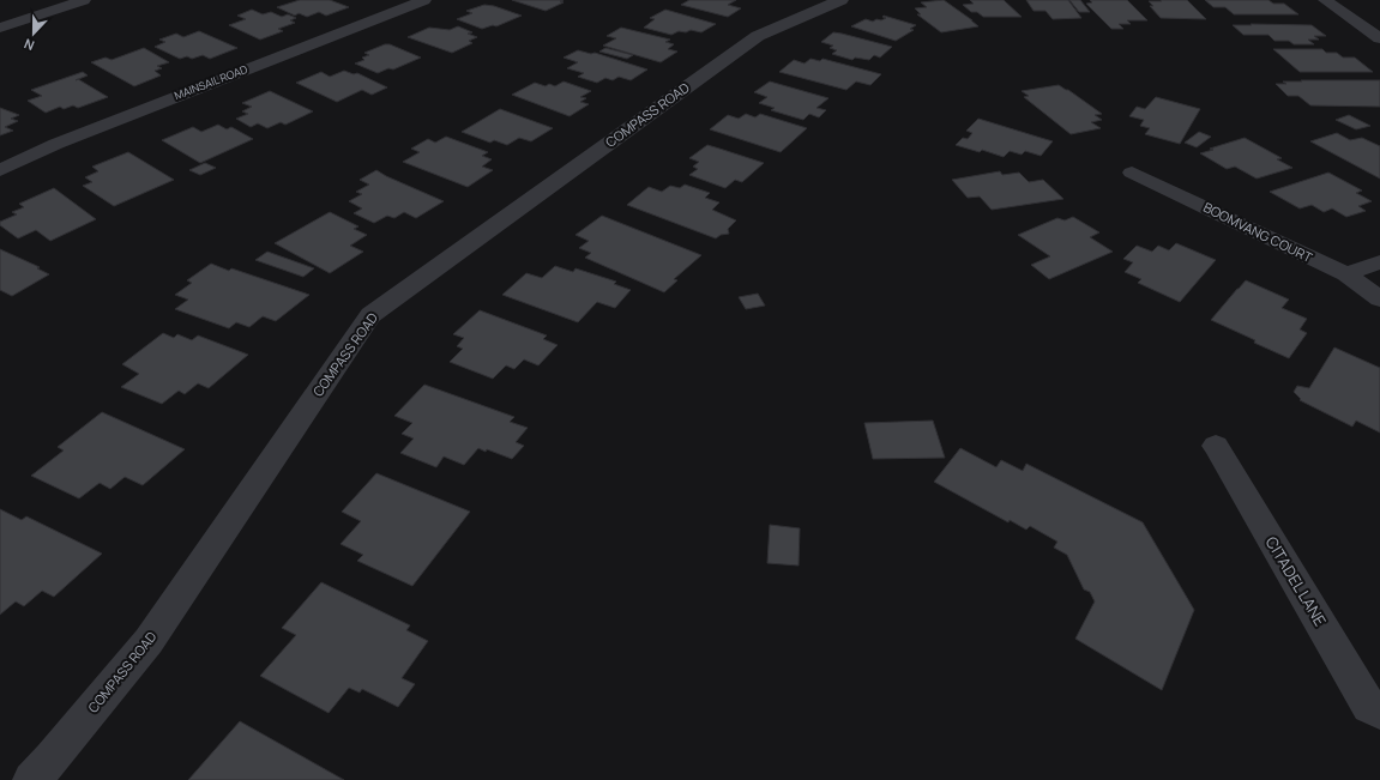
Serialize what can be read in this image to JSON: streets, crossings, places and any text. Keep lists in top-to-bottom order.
{
  "streets": {
    "street": [
      "MAINSAIL ROAD",
      "COMPASS ROAD",
      "BOOMVANG COURT",
      "CITADEL LANE"
    ]
  },
  "north": "bottom"
}
